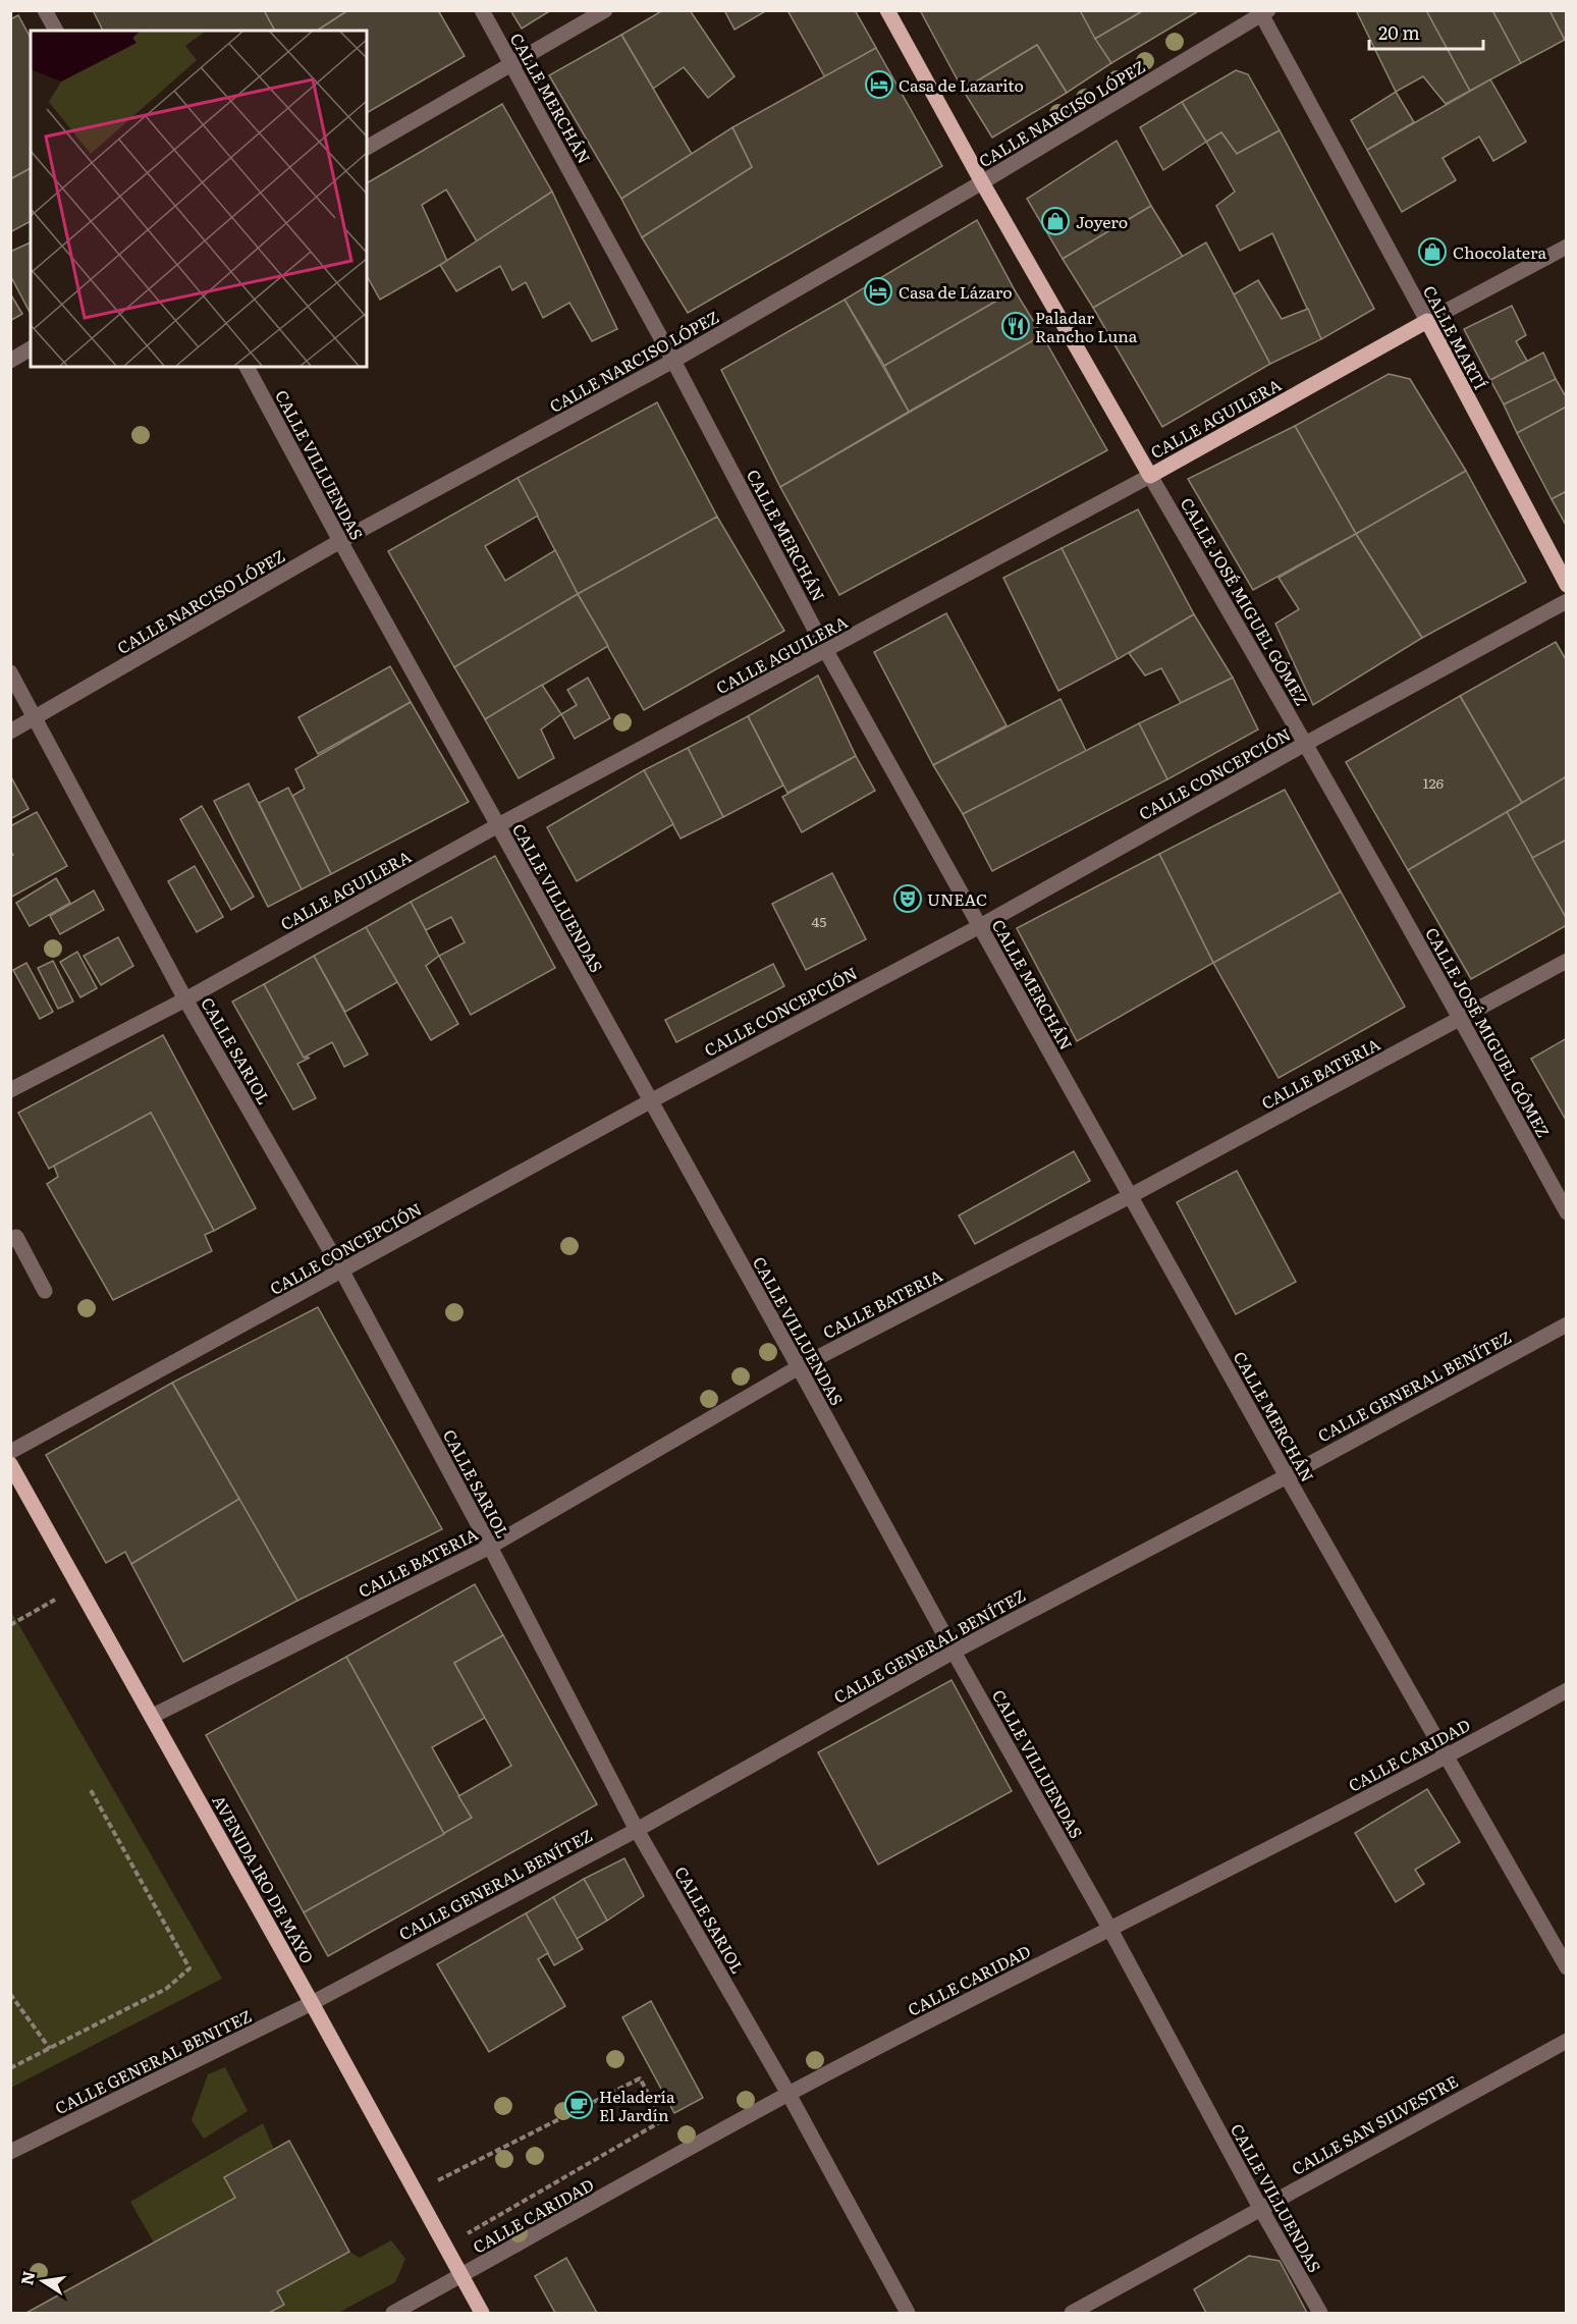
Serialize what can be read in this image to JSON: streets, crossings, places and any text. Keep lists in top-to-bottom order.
{
  "streets": {
    "main road": [
      "CALLE MARTÍ",
      "CALLE AGUILERA",
      "CALLE JOSÉ MIGUEL GÓMEZ",
      "AVENIDA 1RO DE MAYO"
    ],
    "street": [
      "CALLE MERCHÁN",
      "CALLE NARCISO LÓPEZ",
      "CALLE VILLUENDAS",
      "CALLE CONCEPCIÓN",
      "CALLE SARIOL",
      "CALLE BATERIA",
      "CALLE GENERAL BENÍTEZ",
      "CALLE CARIDAD",
      "CALLE GENERAL BENITEZ",
      "CALLE SAN SILVESTRE"
    ]
  },
  "crossings": [
    ["CALLE MERCHÁN", "CALLE NARCISO LÓPEZ"],
    ["CALLE MERCHÁN", "CALLE AGUILERA"],
    ["CALLE MERCHÁN", "CALLE CONCEPCIÓN"],
    ["CALLE MERCHÁN", "CALLE BATERIA"],
    ["CALLE MERCHÁN", "CALLE GENERAL BENÍTEZ"],
    ["CALLE MERCHÁN", "CALLE CARIDAD"],
    ["CALLE NARCISO LÓPEZ", "CALLE MARTÍ"],
    ["CALLE NARCISO LÓPEZ", "CALLE VILLUENDAS"],
    ["CALLE NARCISO LÓPEZ", "CALLE JOSÉ MIGUEL GÓMEZ"],
    ["CALLE NARCISO LÓPEZ", "CALLE SARIOL"],
    ["CALLE MARTÍ", "CALLE AGUILERA"],
    ["CALLE AGUILERA", "CALLE VILLUENDAS"],
    ["CALLE AGUILERA", "CALLE JOSÉ MIGUEL GÓMEZ"],
    ["CALLE AGUILERA", "CALLE SARIOL"],
    ["CALLE VILLUENDAS", "CALLE CONCEPCIÓN"],
    ["CALLE VILLUENDAS", "CALLE BATERIA"],
    ["CALLE VILLUENDAS", "CALLE GENERAL BENÍTEZ"],
    ["CALLE VILLUENDAS", "CALLE CARIDAD"],
    ["CALLE VILLUENDAS", "CALLE SAN SILVESTRE"],
    ["CALLE JOSÉ MIGUEL GÓMEZ", "CALLE CONCEPCIÓN"],
    ["CALLE JOSÉ MIGUEL GÓMEZ", "CALLE BATERIA"],
    ["CALLE CONCEPCIÓN", "CALLE SARIOL"],
    ["CALLE SARIOL", "CALLE BATERIA"],
    ["CALLE SARIOL", "CALLE GENERAL BENÍTEZ"],
    ["CALLE SARIOL", "CALLE CARIDAD"],
    ["CALLE BATERIA", "AVENIDA 1RO DE MAYO"],
    ["CALLE GENERAL BENÍTEZ", "AVENIDA 1RO DE MAYO"],
    ["CALLE GENERAL BENÍTEZ", "CALLE GENERAL BENITEZ"],
    ["CALLE CARIDAD", "AVENIDA 1RO DE MAYO"],
    ["AVENIDA 1RO DE MAYO", "CALLE GENERAL BENITEZ"]
  ],
  "places": {
    "hotel": ["Casa de Lazarito", "Casa de Lázaro"],
    "shop": ["Joyero", "Chocolatera"],
    "restaurant": ["Paladar Rancho Luna"],
    "theatre": ["UNEAC"],
    "cafe": ["Heladería El Jardín"]
  },
  "house_numbers": ["126", "45"],
  "scale_bar": "20 m",
  "north": "left"
}
